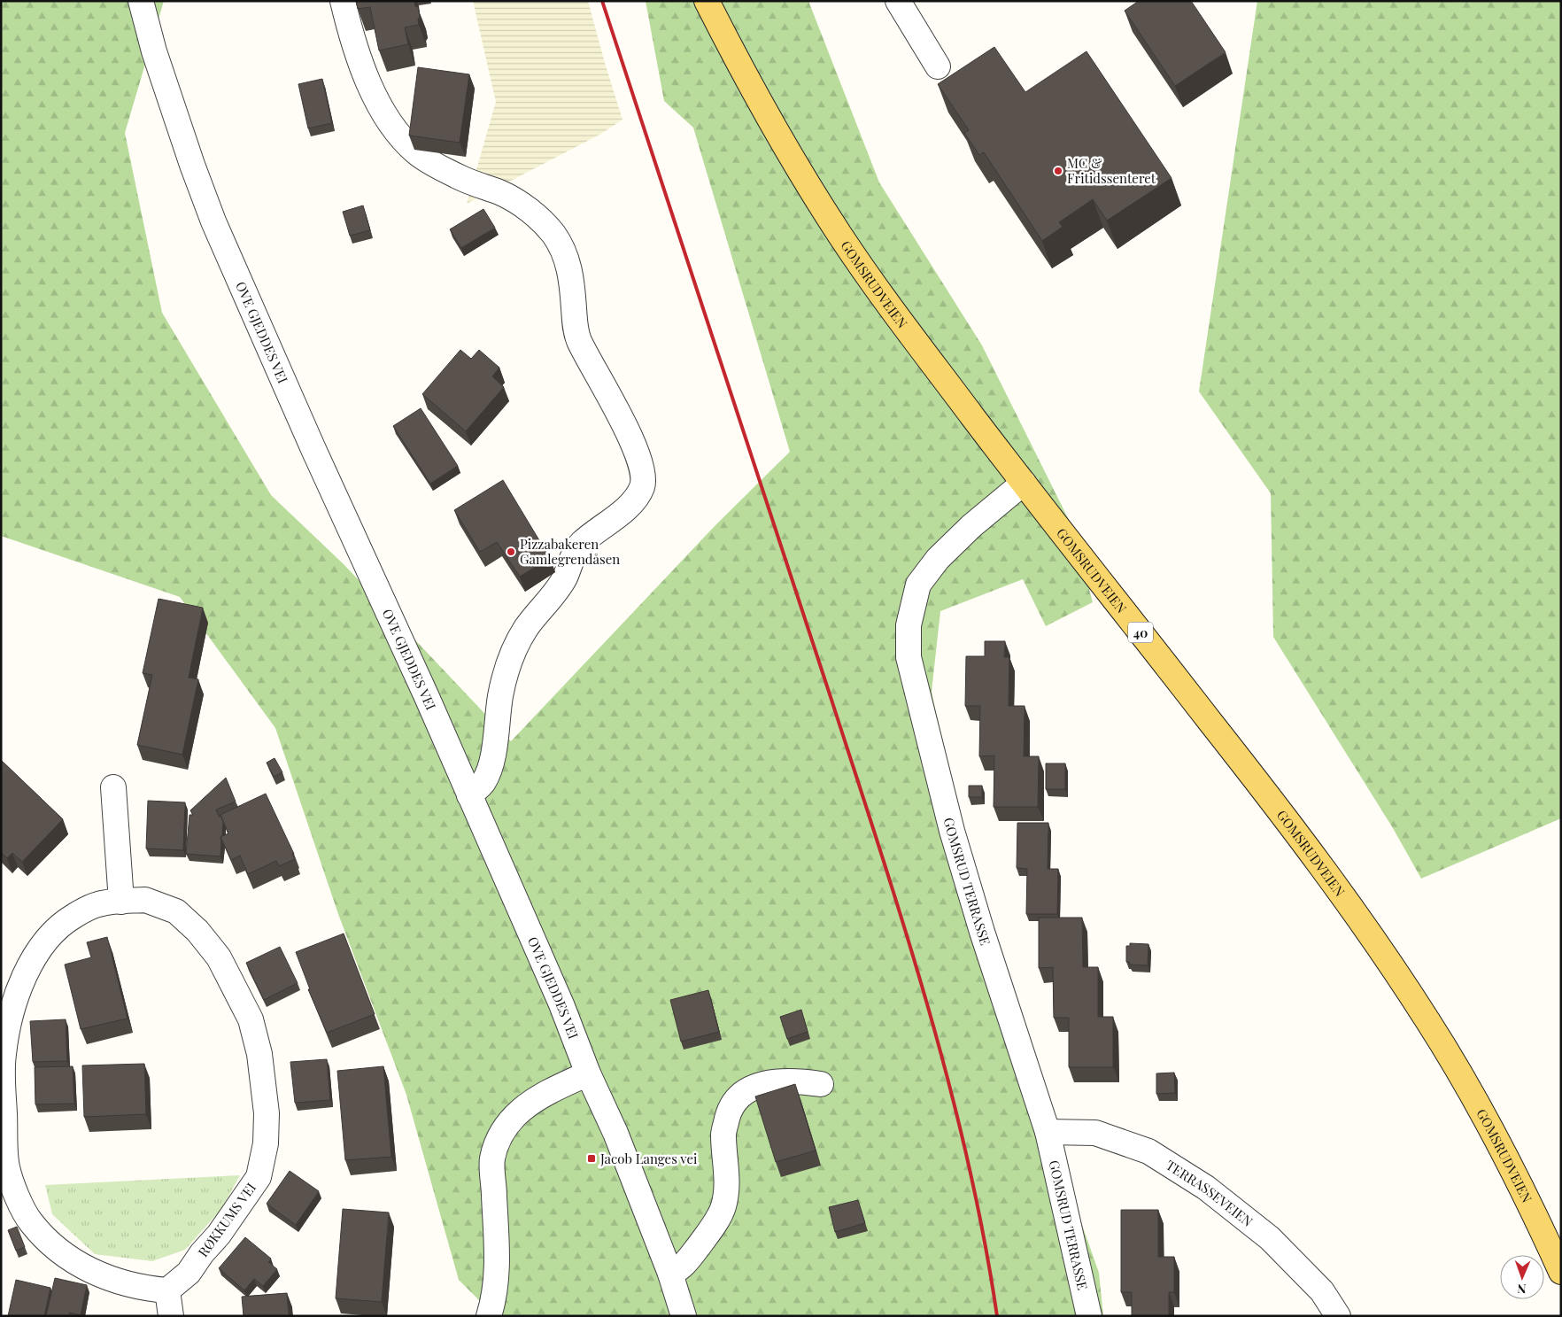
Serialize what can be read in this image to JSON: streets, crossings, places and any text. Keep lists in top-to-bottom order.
{
  "streets": {
    "main road": ["GOMSRUDVEIEN", "40"],
    "street": [
      "OVE GJEDDES VEI",
      "GOMSRUD TERRASSE",
      "TERRASSEVEIEN",
      "RØKKUMS VEI"
    ]
  },
  "crossings": [
    ["GOMSRUDVEIEN", "GOMSRUD TERRASSE"],
    ["GOMSRUD TERRASSE", "TERRASSEVEIEN"]
  ],
  "places": {
    "other": ["MC & Fritidssenteret", "Pizzabakeren Gamlegrendåsen"],
    "transit": ["Jacob Langes vei"]
  },
  "north": "bottom"
}
